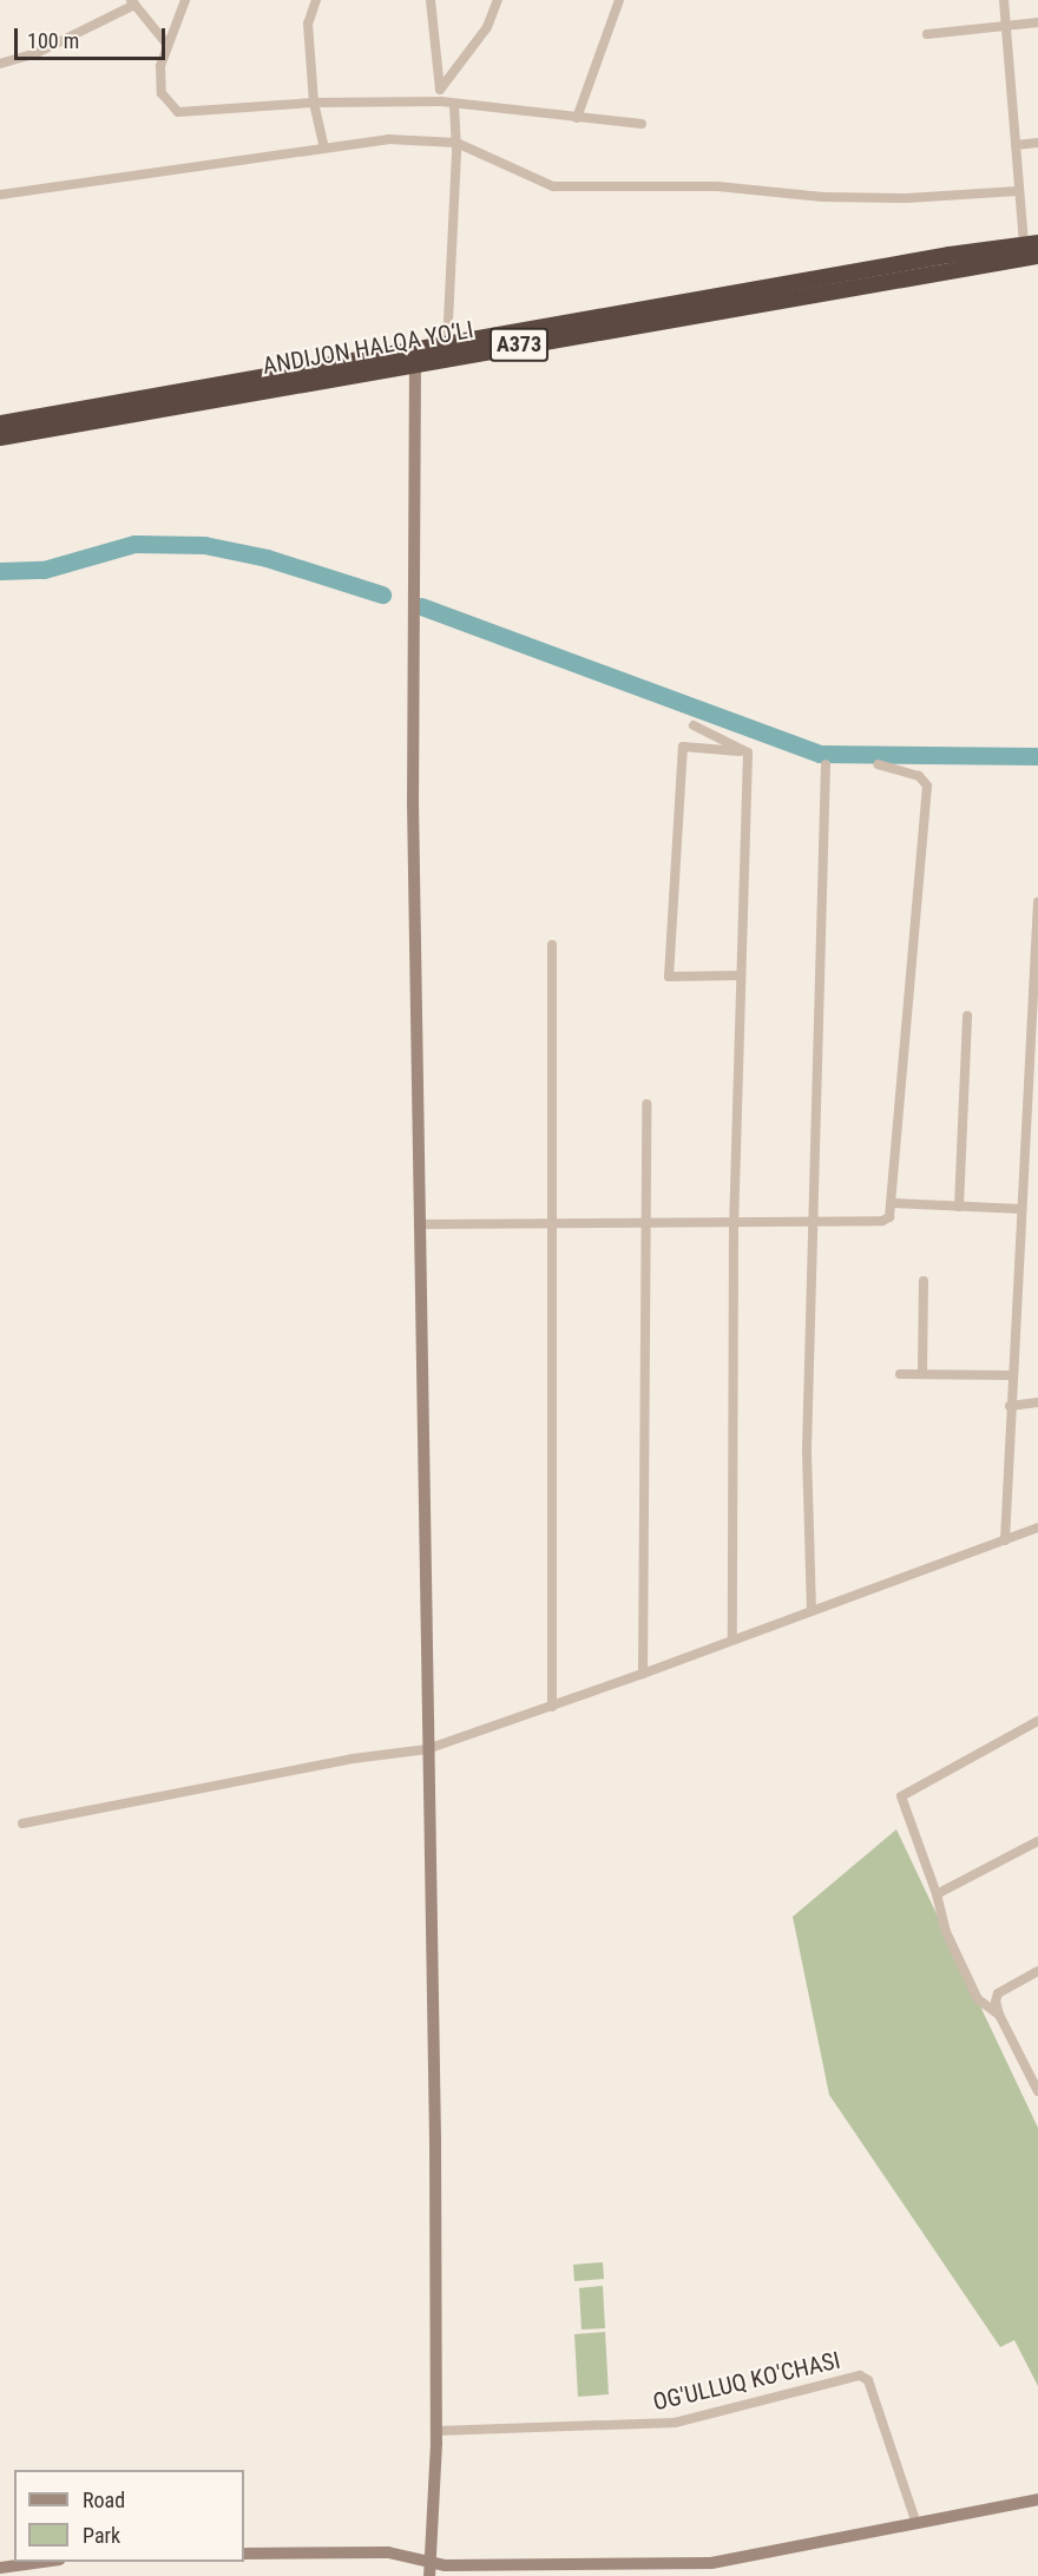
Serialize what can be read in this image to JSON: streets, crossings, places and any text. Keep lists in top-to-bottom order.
{
  "streets": {
    "highway": ["A373", "ANDIJON HALQA YO‘LI"],
    "street": ["OG'ULLUQ KO'CHASI"]
  },
  "legend": ["Road", "Park"],
  "scale_bar": "100 m"
}
